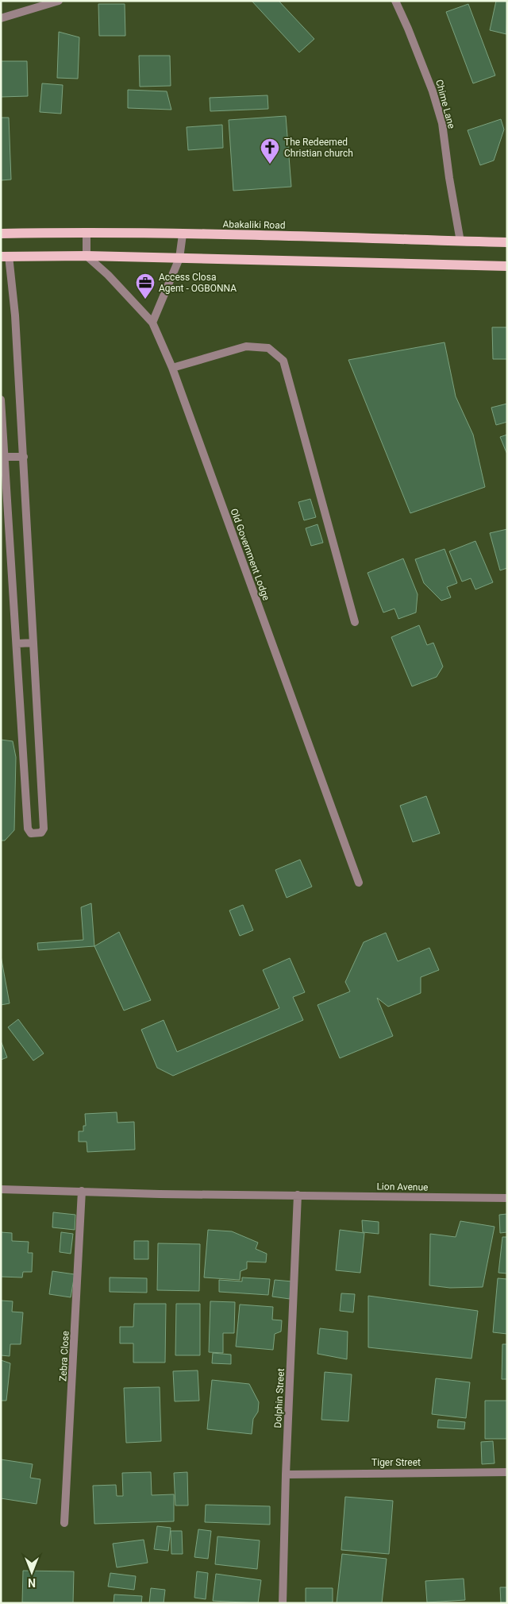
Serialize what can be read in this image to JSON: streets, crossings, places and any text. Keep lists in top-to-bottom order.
{
  "streets": {
    "main road": ["Abakaliki Road"],
    "street": [
      "Chime Lane",
      "Old Government Lodge",
      "Lion Avenue",
      "Zebra Close",
      "Dolphin Street",
      "Tiger Street"
    ]
  },
  "crossings": [
    ["Chime Lane", "Abakaliki Road"],
    ["Lion Avenue", "Zebra Close"],
    ["Lion Avenue", "Dolphin Street"],
    ["Dolphin Street", "Tiger Street"]
  ],
  "places": {
    "church": ["The Redeemed Christian church"],
    "office": ["Access Closa Agent - OGBONNA"]
  },
  "north": "bottom"
}
